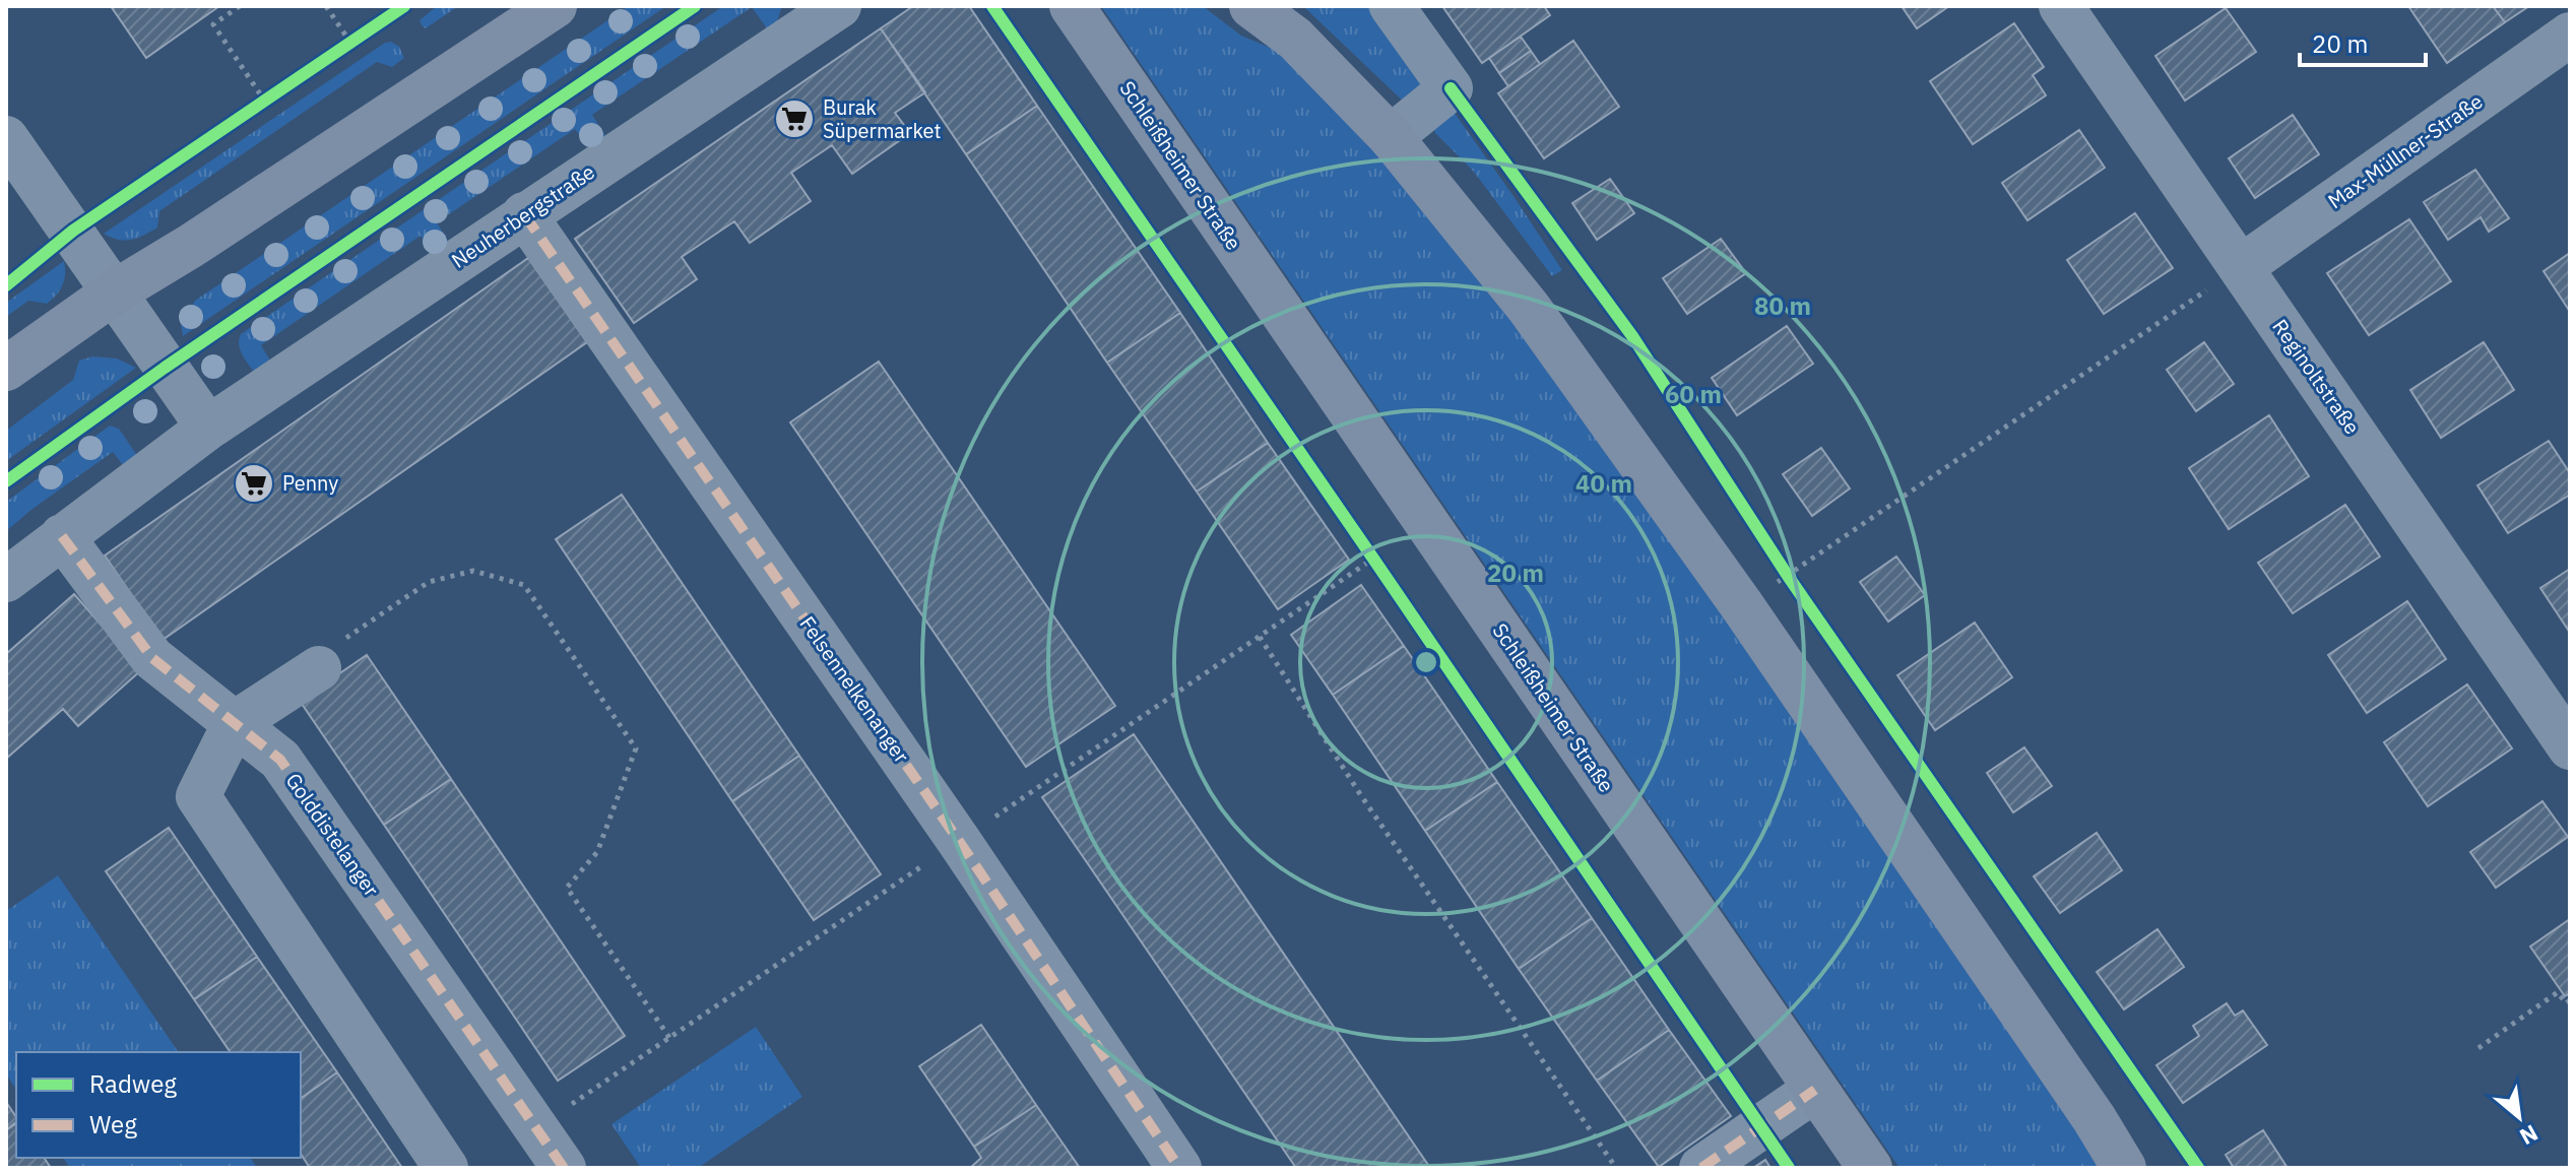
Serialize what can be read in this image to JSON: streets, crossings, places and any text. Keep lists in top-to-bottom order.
{
  "streets": {
    "main road": ["Schleißheimer Straße"],
    "street": [
      "Max-Müllner-Straße",
      "Neuherbergstraße",
      "Reginoltstraße",
      "Felsennelkenanger",
      "Golddistelanger"
    ]
  },
  "crossings": [
    ["Max-Müllner-Straße", "Reginoltstraße"],
    ["Neuherbergstraße", "Felsennelkenanger"],
    ["Neuherbergstraße", "Golddistelanger"]
  ],
  "places": {
    "supermarket": ["Burak Süpermarket", "Penny"]
  },
  "legend": ["Radweg", "Weg"],
  "scale_bar": "20 m",
  "north": "bottom right",
  "rings": [
    "80 m",
    "60 m",
    "40 m",
    "20 m"
  ]
}
